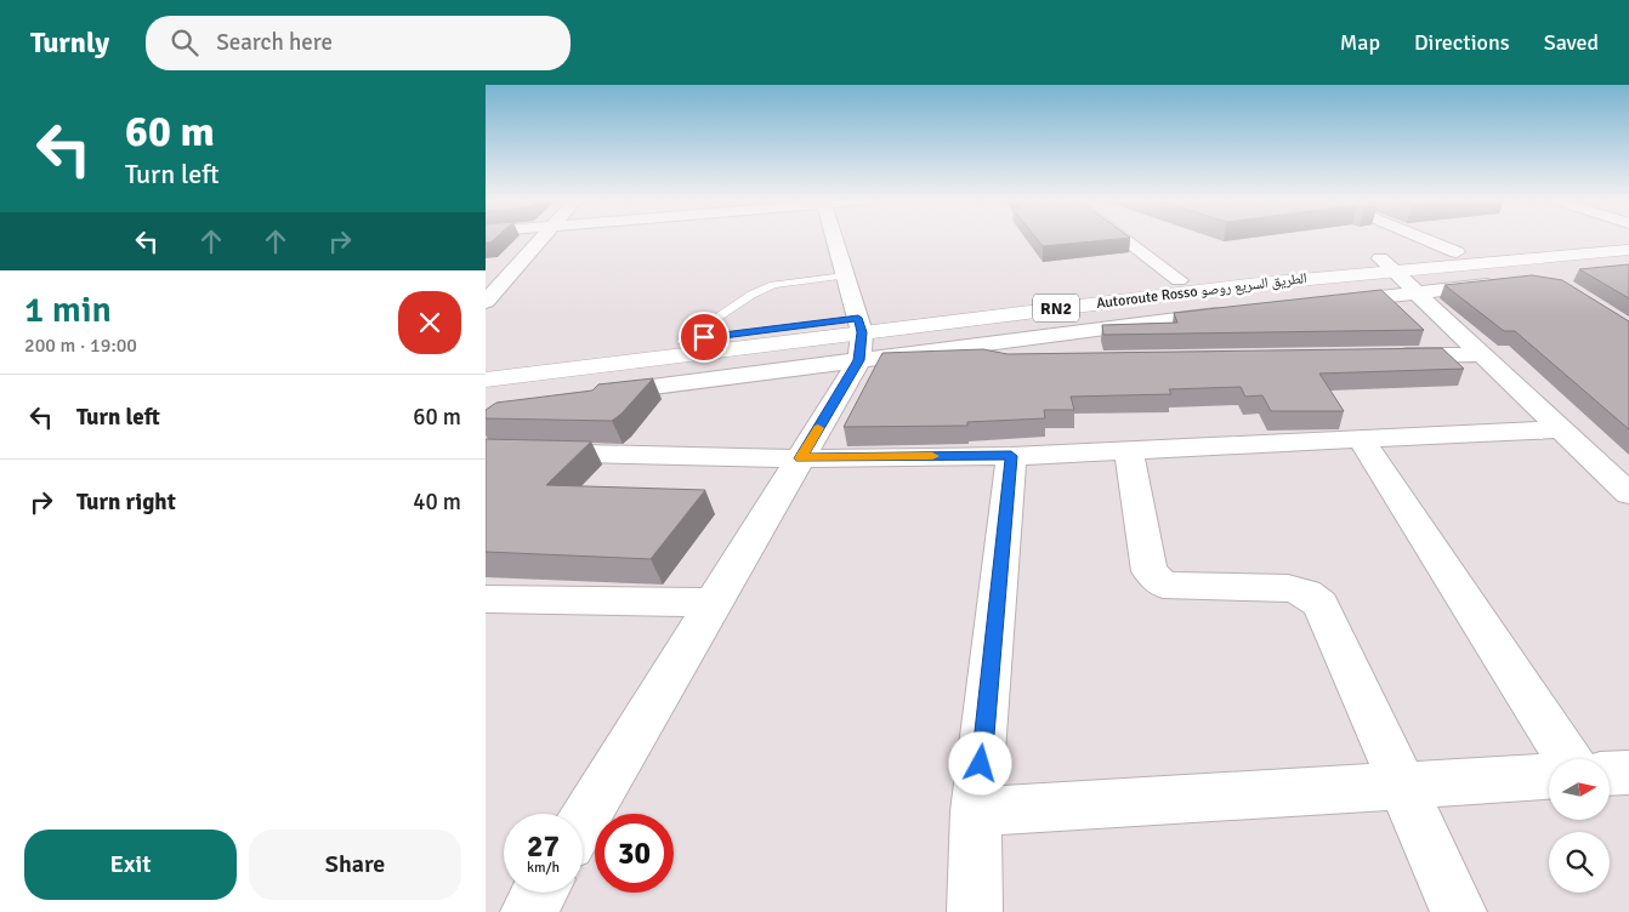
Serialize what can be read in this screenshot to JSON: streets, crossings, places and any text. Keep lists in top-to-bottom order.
{
  "streets": {
    "highway": ["Autoroute Rosso الطريق السريع روصو", "RN2"]
  },
  "north": "right",
  "page": {
    "header": "Turnly",
    "search": "Search here",
    "nav": ["Map", "Directions", "Saved"],
    "turn": ["60 m", "Turn left"],
    "heading": ["1 min", "200 m · 19:00"],
    "list": [
      {
        "name": "Turn left",
        "value": "60 m"
      },
      {
        "name": "Turn right",
        "value": "40 m"
      }
    ],
    "speed": "27 km/h",
    "limit": "30",
    "buttons": ["Exit", "Share"]
  }
}
